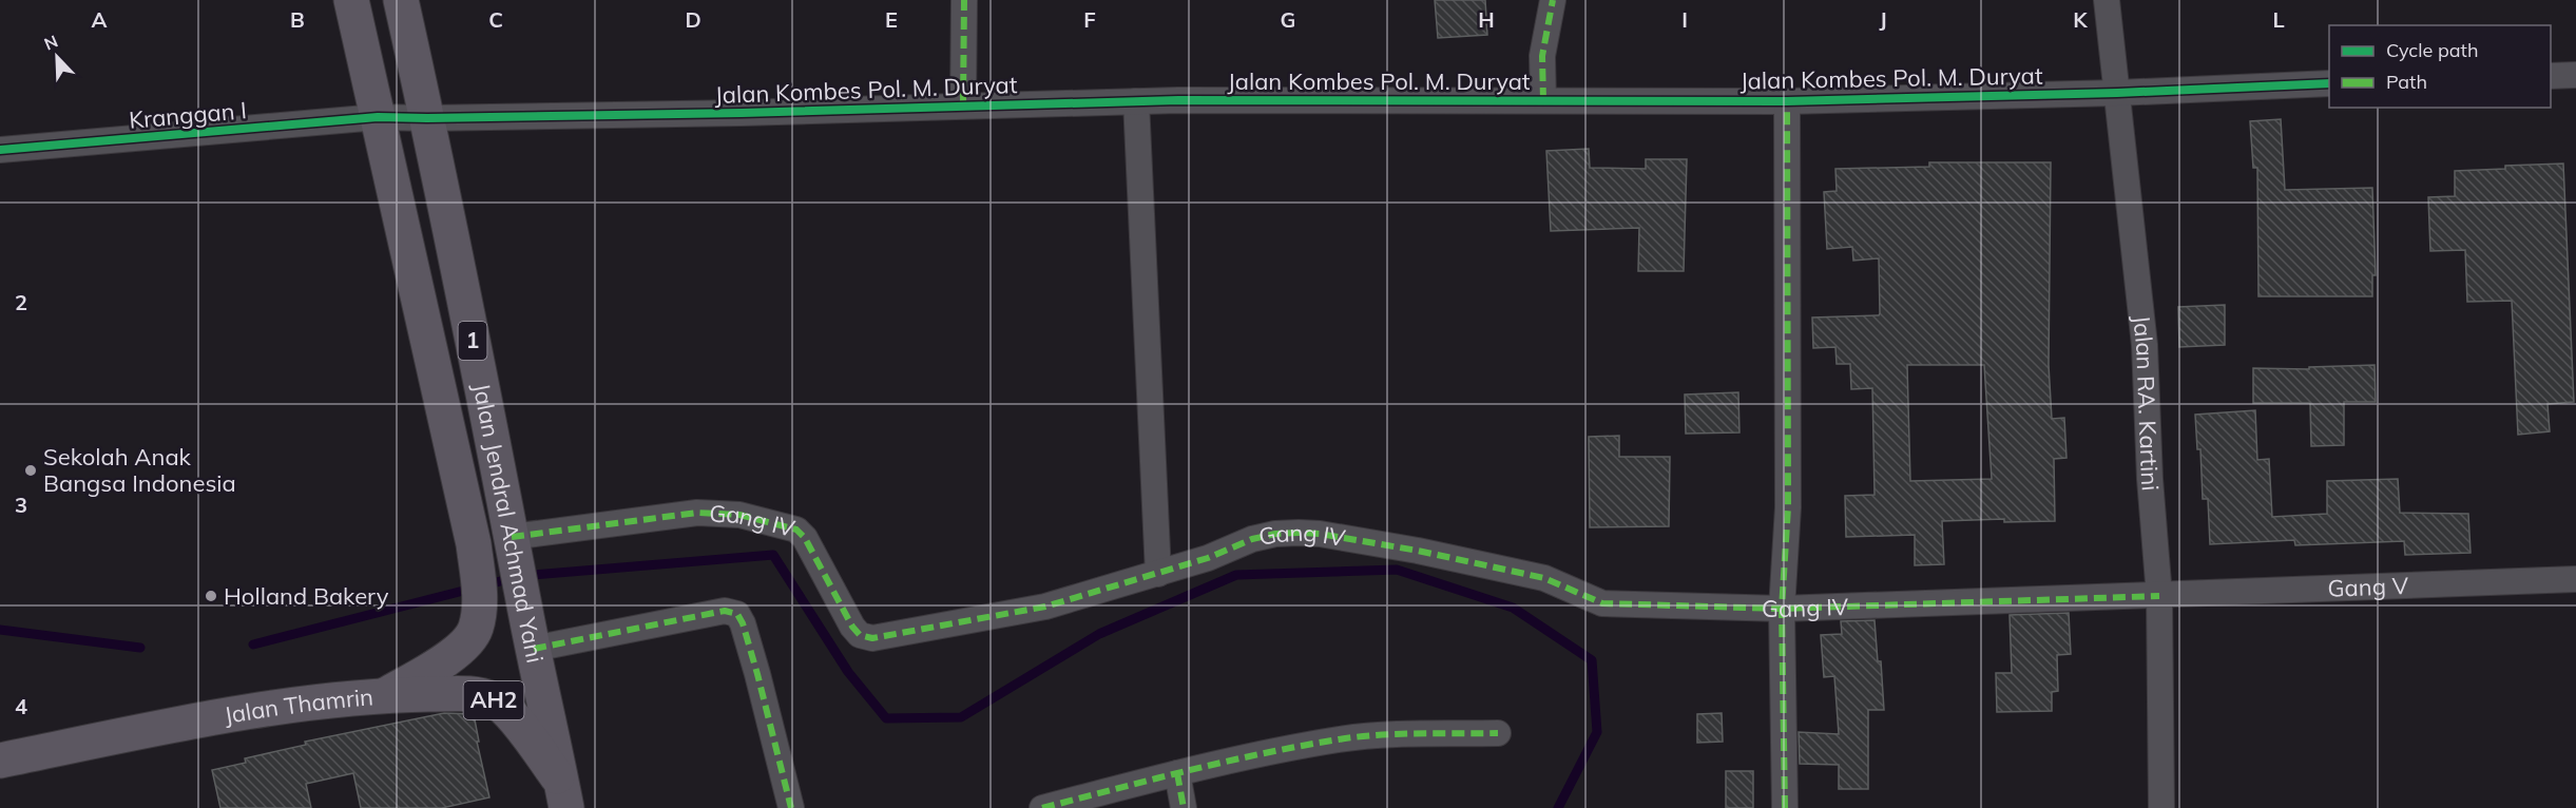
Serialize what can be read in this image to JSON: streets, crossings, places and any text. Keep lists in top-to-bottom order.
{
  "streets": {
    "highway": [
      "1",
      "Jalan Jendral Achmad Yani",
      "AH2",
      "Jalan Thamrin"
    ],
    "street": [
      "Jalan Kombes Pol. M. Duryat",
      "Kranggan I",
      "Jalan RA. Kartini",
      "Gang IV",
      "Gang V"
    ]
  },
  "crossings": [
    ["Jalan Kombes Pol. M. Duryat", "Kranggan I"],
    ["Jalan Kombes Pol. M. Duryat", "Jalan RA. Kartini"],
    ["Jalan Kombes Pol. M. Duryat", "Jalan Jendral Achmad Yani"],
    ["Kranggan I", "Jalan Jendral Achmad Yani"],
    ["Jalan RA. Kartini", "Gang IV"],
    ["Jalan RA. Kartini", "Gang V"],
    ["Jalan Jendral Achmad Yani", "Gang IV"],
    ["Jalan Jendral Achmad Yani", "Jalan Thamrin"],
    ["Gang IV", "Gang V"]
  ],
  "places": ["Sekolah Anak Bangsa Indonesia", "Holland Bakery"],
  "legend": ["Cycle path", "Path"],
  "north": "top left",
  "grid": {
    "columns": [
      "A",
      "B",
      "C",
      "D",
      "E",
      "F",
      "G",
      "H",
      "I",
      "J",
      "K",
      "L"
    ],
    "rows": ["2", "3", "4"]
  }
}
